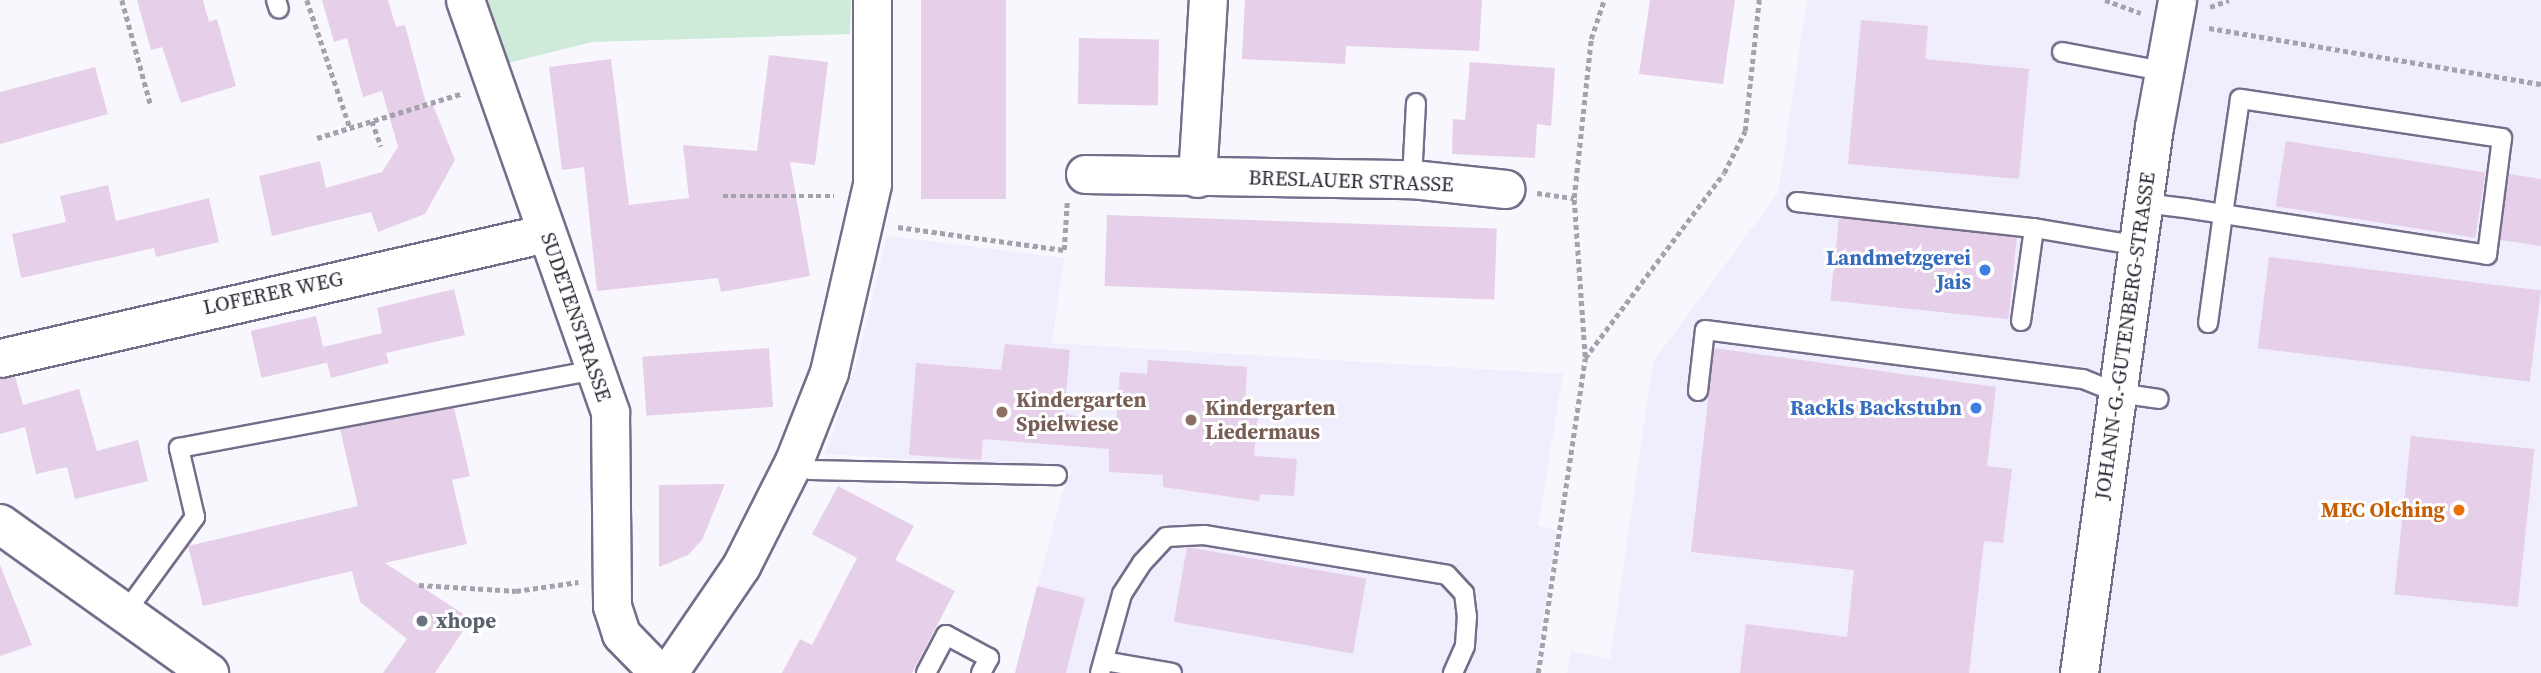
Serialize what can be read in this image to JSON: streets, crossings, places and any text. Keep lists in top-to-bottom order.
{
  "streets": {
    "street": [
      "BRESLAUER STRASSE",
      "LOFERER WEG",
      "SUDETENSTRASSE",
      "JOHANN-G.-GUTENBERG-STRASSE"
    ]
  },
  "crossings": [
    ["LOFERER WEG", "SUDETENSTRASSE"]
  ],
  "places": [
    "Landmetzgerei Jais",
    "Rackls Backstubn",
    "Kindergarten Spielwiese",
    "Kindergarten Liedermaus",
    "MEC Olching",
    "xhope"
  ]
}
